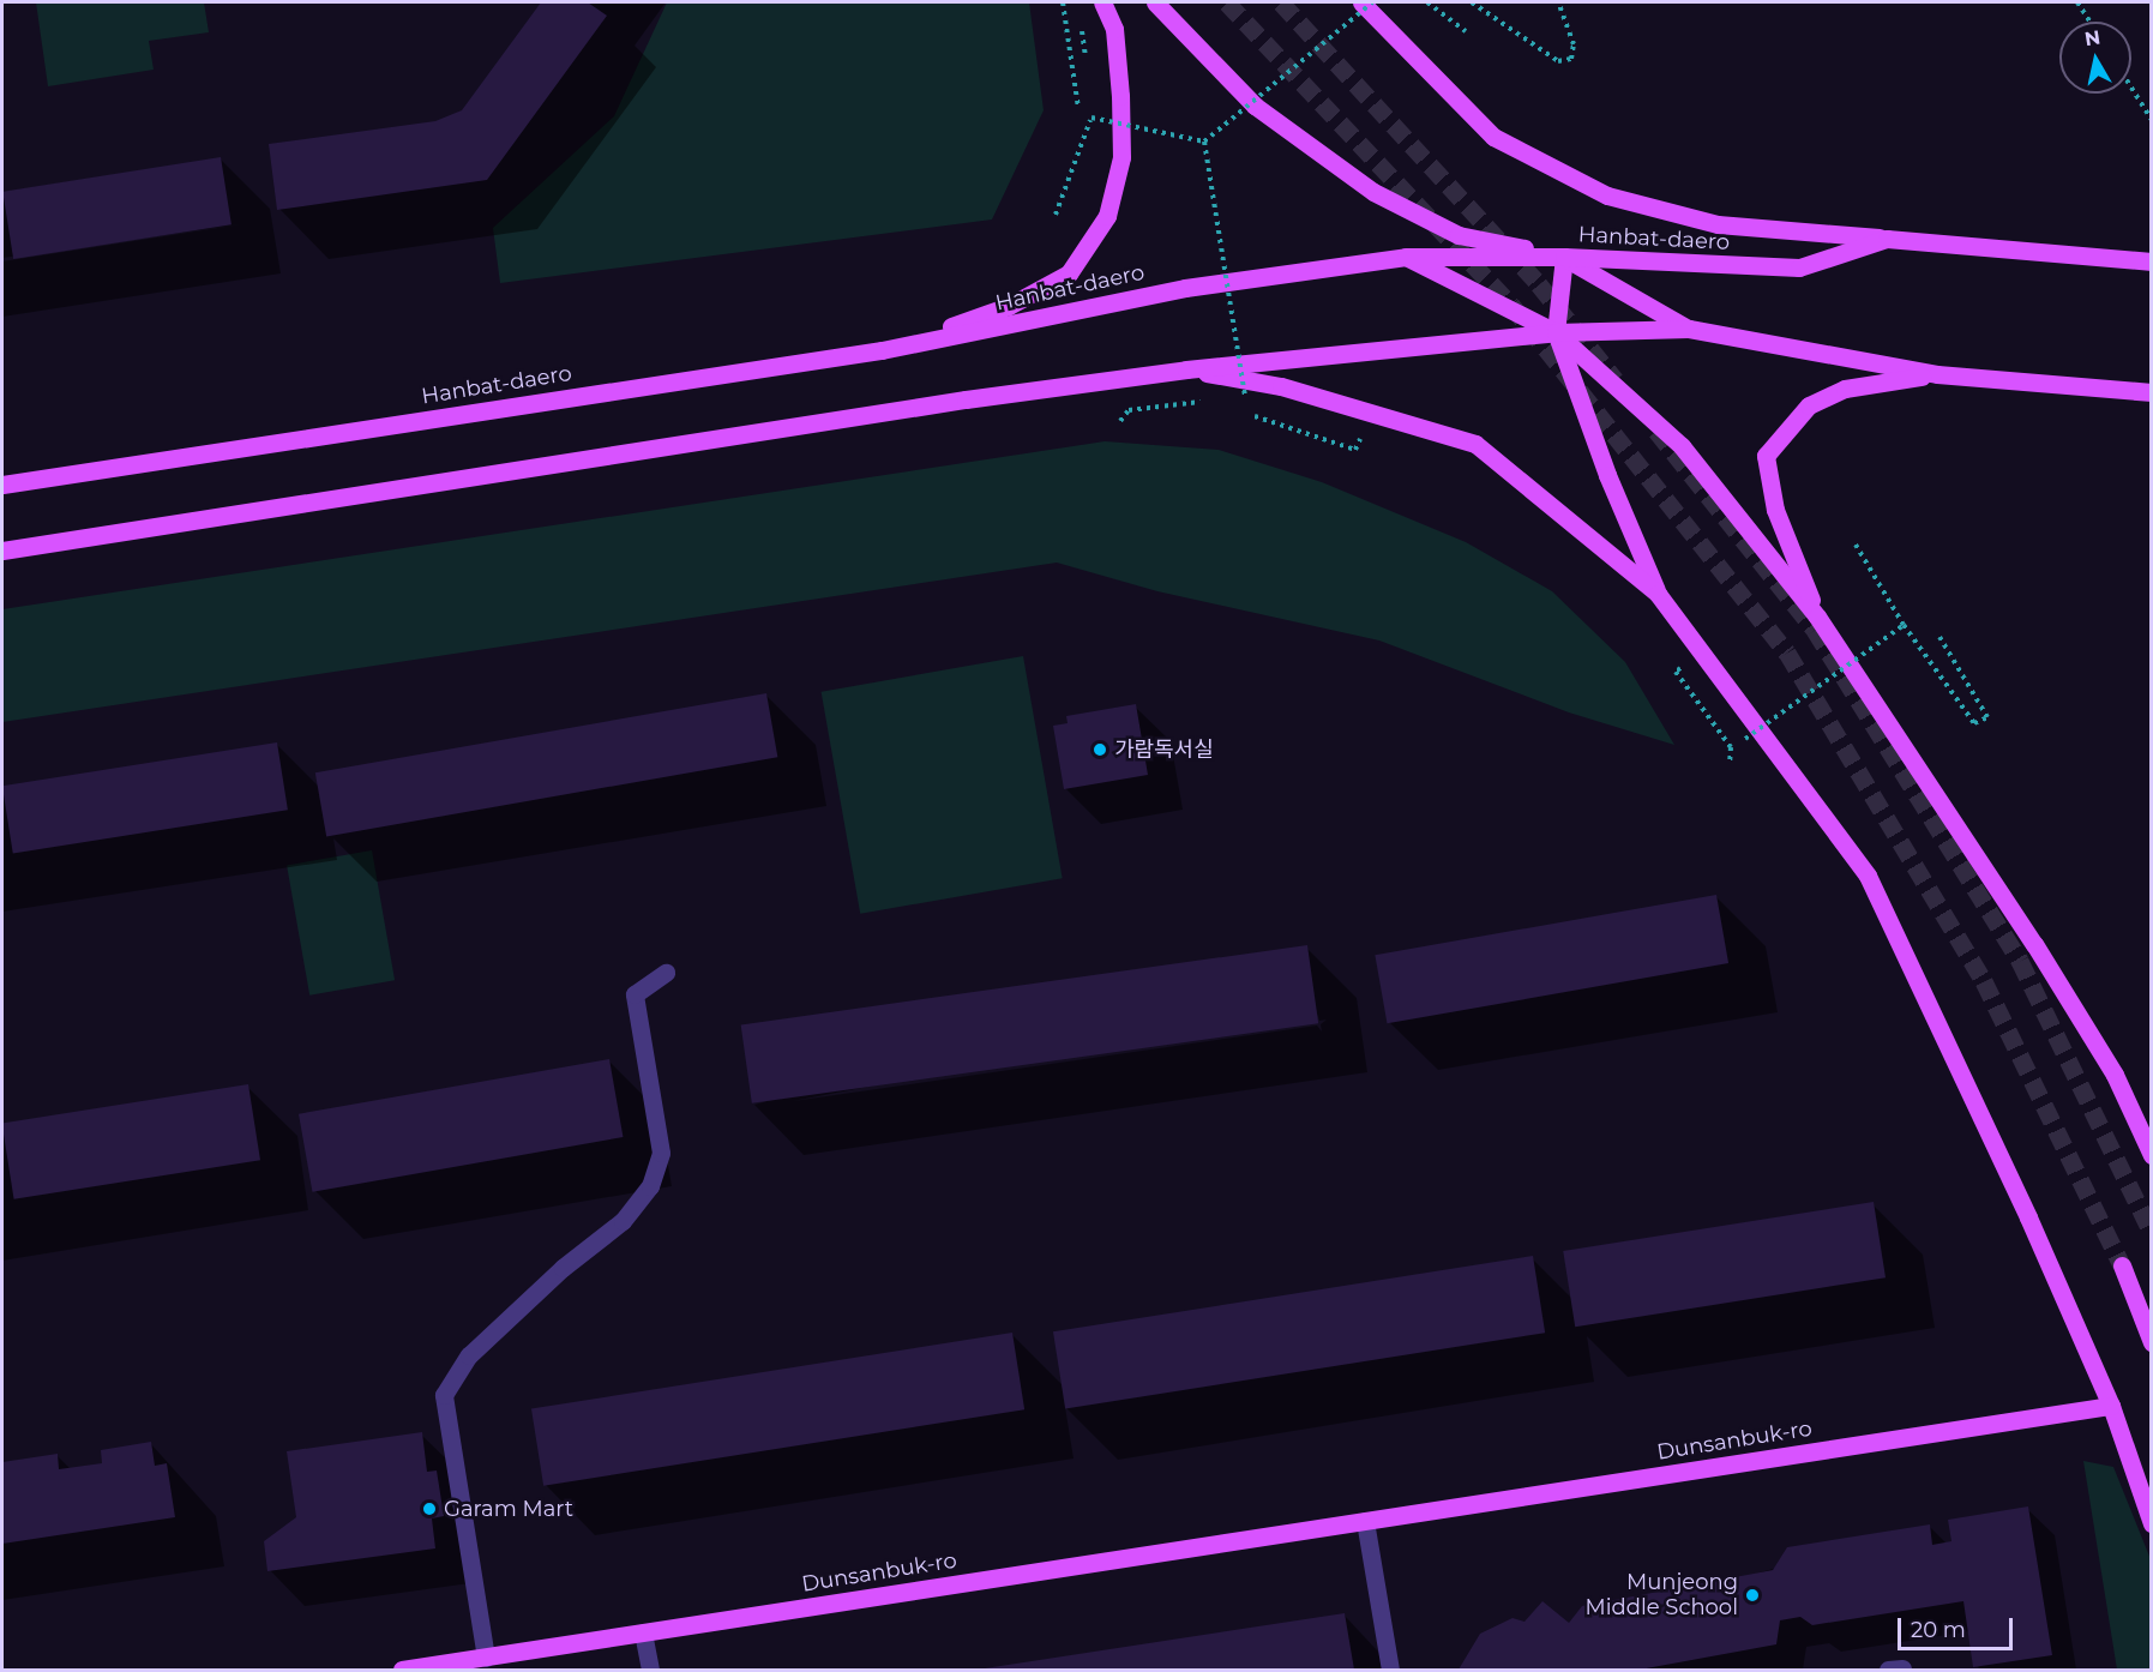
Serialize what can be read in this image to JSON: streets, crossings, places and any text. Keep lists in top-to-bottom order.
{
  "streets": {
    "main road": ["Hanbat-daero", "Dunsanbuk-ro"]
  },
  "places": ["가람독서실", "Garam Mart", "Munjeong Middle School"],
  "scale_bar": "20 m",
  "north": "top"
}
